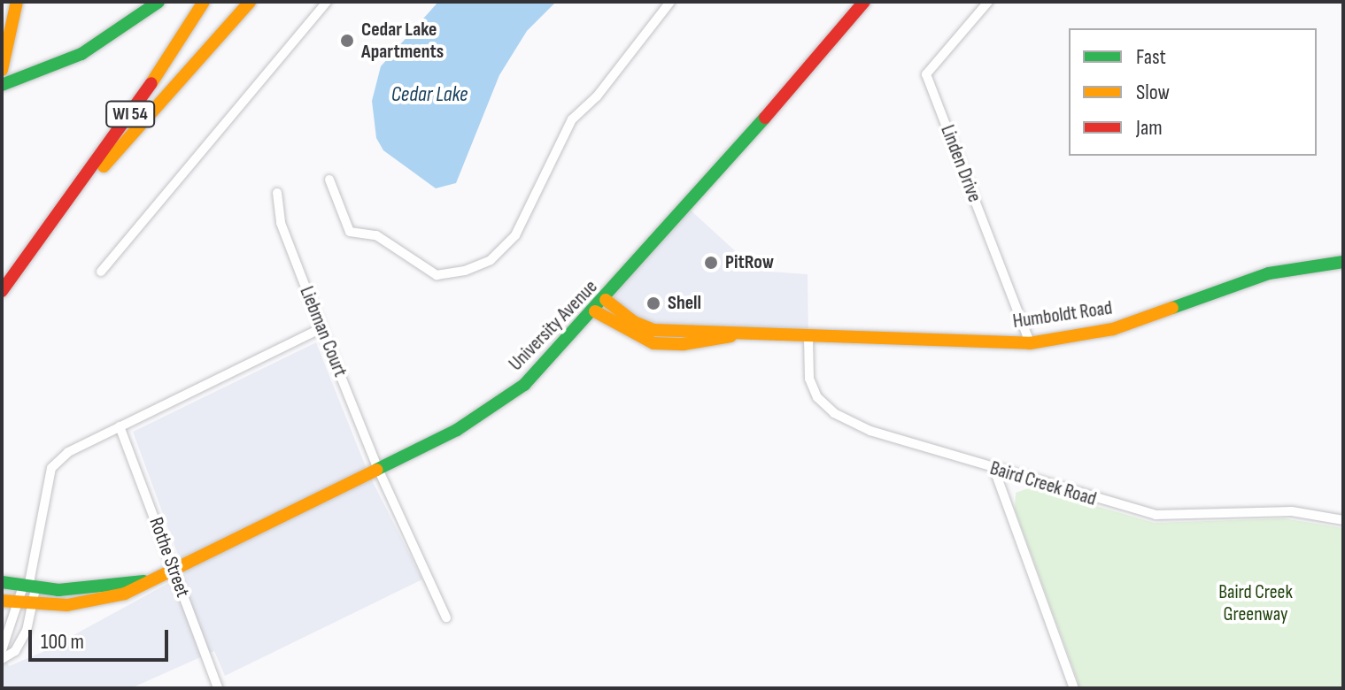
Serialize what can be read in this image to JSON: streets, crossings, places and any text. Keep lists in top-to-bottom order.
{
  "streets": {
    "main road": ["WI 54", "Humboldt Road", "University Avenue"],
    "street": [
      "Linden Drive",
      "Liebman Court",
      "Baird Creek Road",
      "Rothe Street"
    ]
  },
  "crossings": [
    ["Linden Drive", "Humboldt Road"],
    ["Humboldt Road", "University Avenue"],
    ["Humboldt Road", "Baird Creek Road"],
    ["University Avenue", "Liebman Court"],
    ["University Avenue", "Rothe Street"]
  ],
  "water": ["Cedar Lake"],
  "parks": ["Baird Creek Greenway"],
  "places": ["Cedar Lake Apartments", "PitRow", "Shell"],
  "legend": ["Fast", "Slow", "Jam"],
  "scale_bar": "100 m"
}
